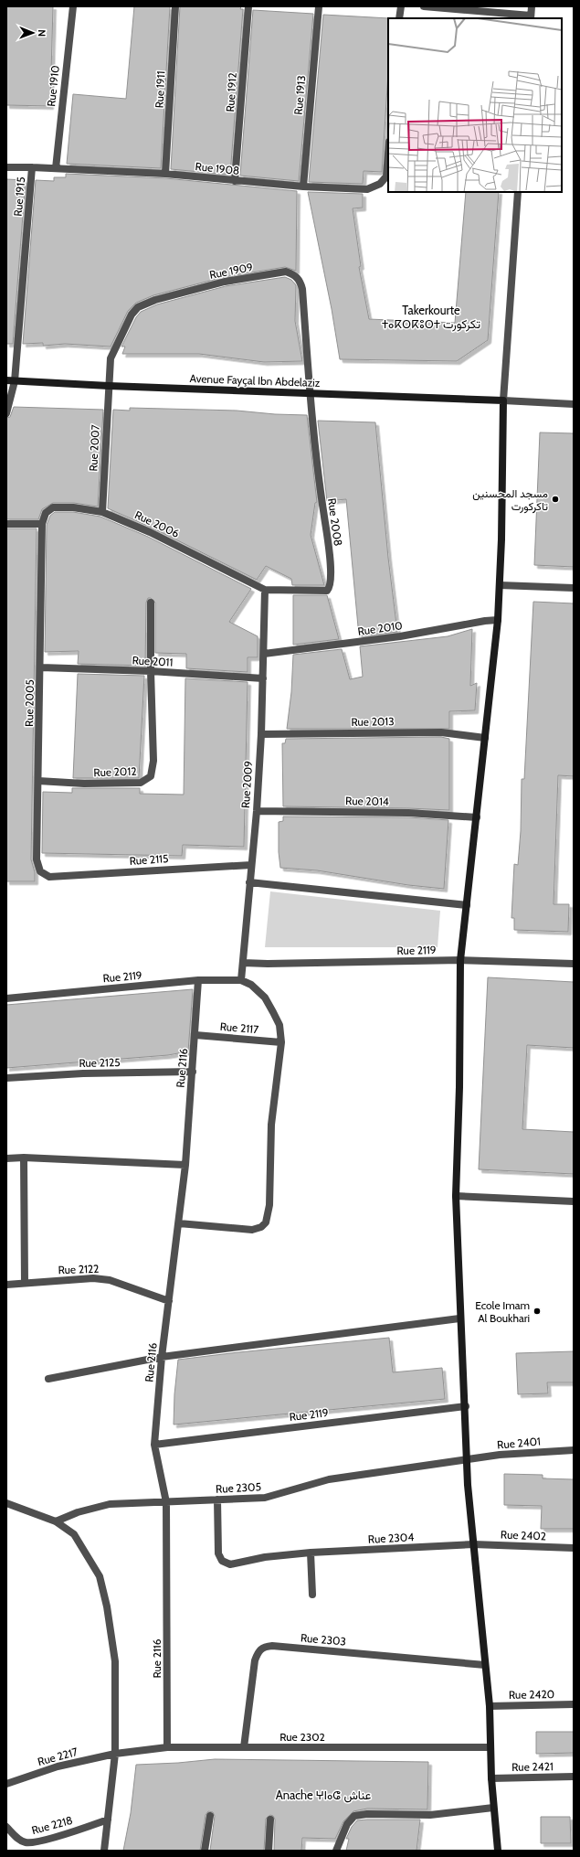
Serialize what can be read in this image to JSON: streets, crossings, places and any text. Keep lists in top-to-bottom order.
{
  "streets": {
    "street": [
      "Rue 1910",
      "Rue 1911",
      "Rue 1912",
      "Rue 1913",
      "Rue 1908",
      "Rue 1915",
      "Rue 1909",
      "Avenue Fayçal Ibn Abdelaziz",
      "Rue 2007",
      "Rue 2008",
      "Rue 2006",
      "Rue 2010",
      "Rue 2011",
      "Rue 2005",
      "Rue 2013",
      "Rue 2012",
      "Rue 2009",
      "Rue 2014",
      "Rue 2115",
      "Rue 2119",
      "Rue 2117",
      "Rue 2125",
      "Rue 2116",
      "Rue 2122",
      "Rue 2401",
      "Rue 2305",
      "Rue 2402",
      "Rue 2304",
      "Rue 2303",
      "Rue 2420",
      "Rue 2302",
      "Rue 2217",
      "Rue 2421",
      "Rue 2218"
    ]
  },
  "crossings": [
    ["Rue 1910", "Rue 1908"],
    ["Rue 1911", "Rue 1908"],
    ["Rue 1912", "Rue 1908"],
    ["Rue 1913", "Rue 1908"],
    ["Rue 1908", "Rue 1915"],
    ["Rue 1915", "Avenue Fayçal Ibn Abdelaziz"],
    ["Rue 1909", "Avenue Fayçal Ibn Abdelaziz"],
    ["Rue 1909", "Rue 2007"],
    ["Rue 1909", "Rue 2008"],
    ["Avenue Fayçal Ibn Abdelaziz", "Rue 2007"],
    ["Avenue Fayçal Ibn Abdelaziz", "Rue 2008"],
    ["Rue 2007", "Rue 2006"],
    ["Rue 2008", "Rue 2006"],
    ["Rue 2008", "Rue 2009"],
    ["Rue 2006", "Rue 2005"],
    ["Rue 2006", "Rue 2009"],
    ["Rue 2010", "Rue 2009"],
    ["Rue 2011", "Rue 2005"],
    ["Rue 2011", "Rue 2012"],
    ["Rue 2011", "Rue 2009"],
    ["Rue 2005", "Rue 2012"],
    ["Rue 2005", "Rue 2115"],
    ["Rue 2013", "Rue 2009"],
    ["Rue 2009", "Rue 2014"],
    ["Rue 2009", "Rue 2115"],
    ["Rue 2009", "Rue 2119"],
    ["Rue 2119", "Rue 2116"],
    ["Rue 2117", "Rue 2116"],
    ["Rue 2125", "Rue 2116"],
    ["Rue 2116", "Rue 2122"],
    ["Rue 2116", "Rue 2305"],
    ["Rue 2116", "Rue 2302"],
    ["Rue 2401", "Rue 2305"],
    ["Rue 2305", "Rue 2304"],
    ["Rue 2402", "Rue 2304"],
    ["Rue 2303", "Rue 2302"],
    ["Rue 2302", "Rue 2217"]
  ],
  "districts": ["Takerkourte ⵜⴰⴽⵔⴽⵓⵔⵜ تكركورت", "Anache ⵖⵏⴰⵛ عناش"],
  "places": ["مسجد المحسنين تاكركورت", "Ecole Imam Al Boukhari"],
  "north": "right"
}
